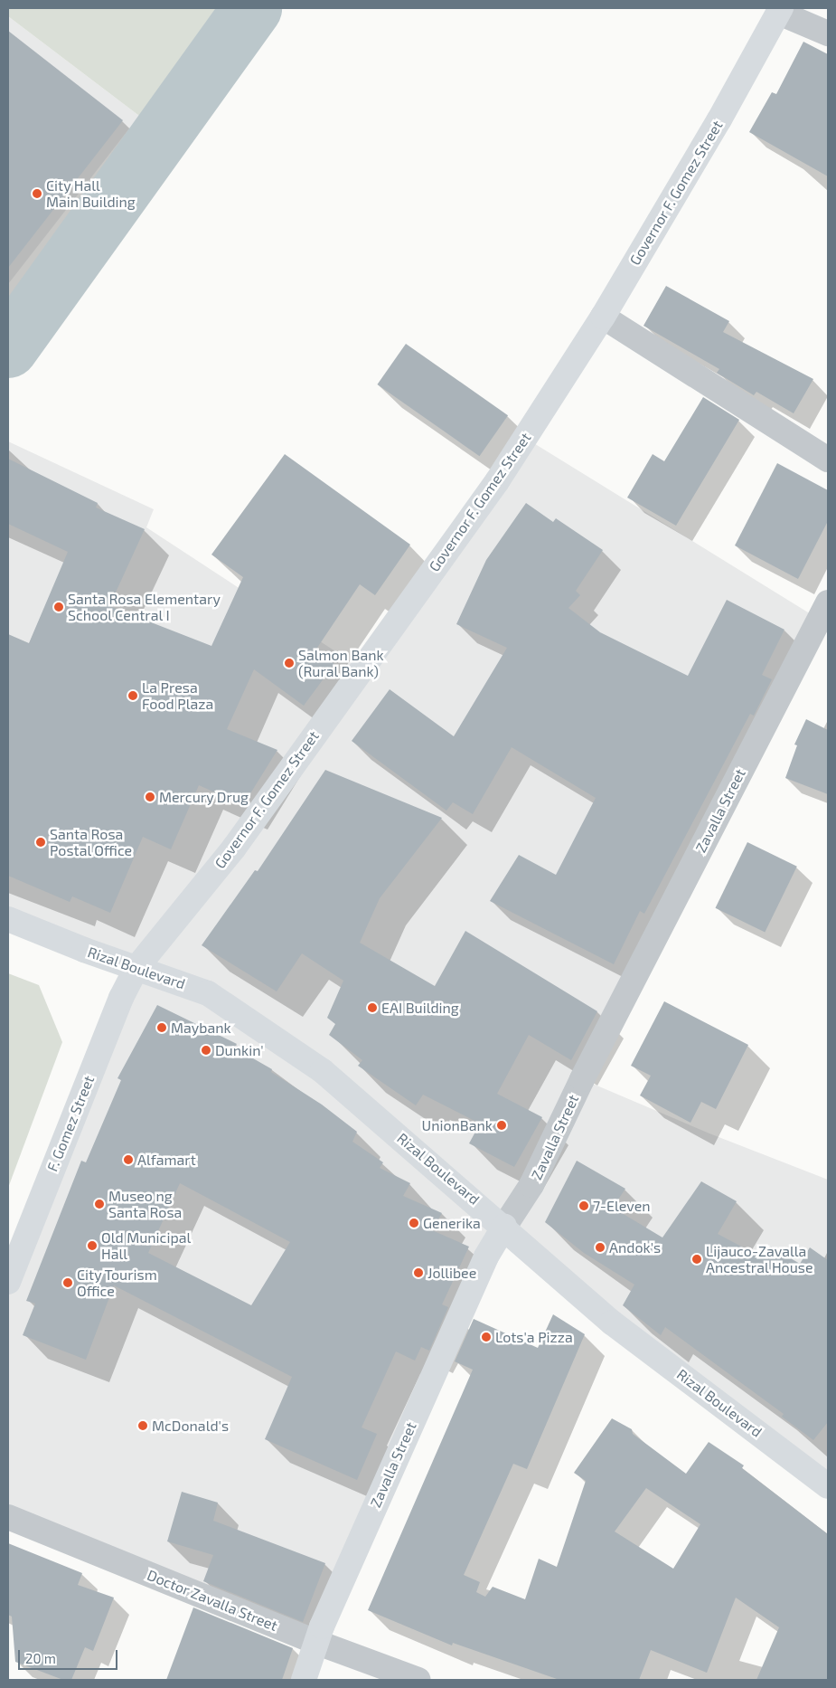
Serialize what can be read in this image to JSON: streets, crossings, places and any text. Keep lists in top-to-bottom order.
{
  "streets": {
    "main road": [
      "Governor F. Gomez Street",
      "Zavalla Street",
      "Rizal Boulevard",
      "F. Gomez Street"
    ],
    "street": ["Doctor Zavalla Street"]
  },
  "crossings": [
    ["Governor F. Gomez Street", "Rizal Boulevard"],
    ["Governor F. Gomez Street", "F. Gomez Street"],
    ["Zavalla Street", "Rizal Boulevard"],
    ["Zavalla Street", "Doctor Zavalla Street"],
    ["Rizal Boulevard", "F. Gomez Street"]
  ],
  "places": [
    "City Hall Main Building",
    "Santa Rosa Elementary School Central I",
    "Salmon Bank (Rural Bank)",
    "La Presa Food Plaza",
    "Mercury Drug",
    "Santa Rosa Postal Office",
    "EAI Building",
    "Maybank",
    "Dunkin'",
    "UnionBank",
    "Alfamart",
    "Museo ng Santa Rosa",
    "7-Eleven",
    "Generika",
    "Old Municipal Hall",
    "Andok's",
    "Lijauco-Zavalla Ancestral House",
    "Jollibee",
    "City Tourism Office",
    "Lots'a Pizza",
    "McDonald's"
  ],
  "scale_bar": "20 m"
}
